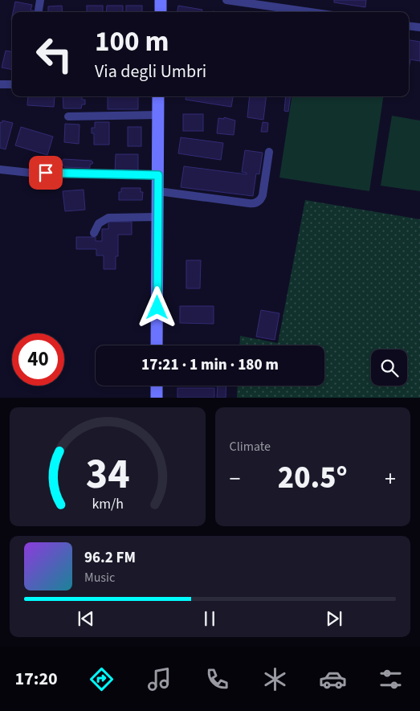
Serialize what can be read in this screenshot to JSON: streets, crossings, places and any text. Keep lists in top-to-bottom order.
{
  "page": {
    "turn": ["100 m", "Via degli Umbri"],
    "limit": "40",
    "trip": "17:21 · 1 min · 180 m",
    "tile": "Climate",
    "heat": ["−", "20.5°", "+"],
    "song": ["96.2 FM", "Music"],
    "tabs": "17:20",
    "gauge": ["34", "km/h"]
  }
}
